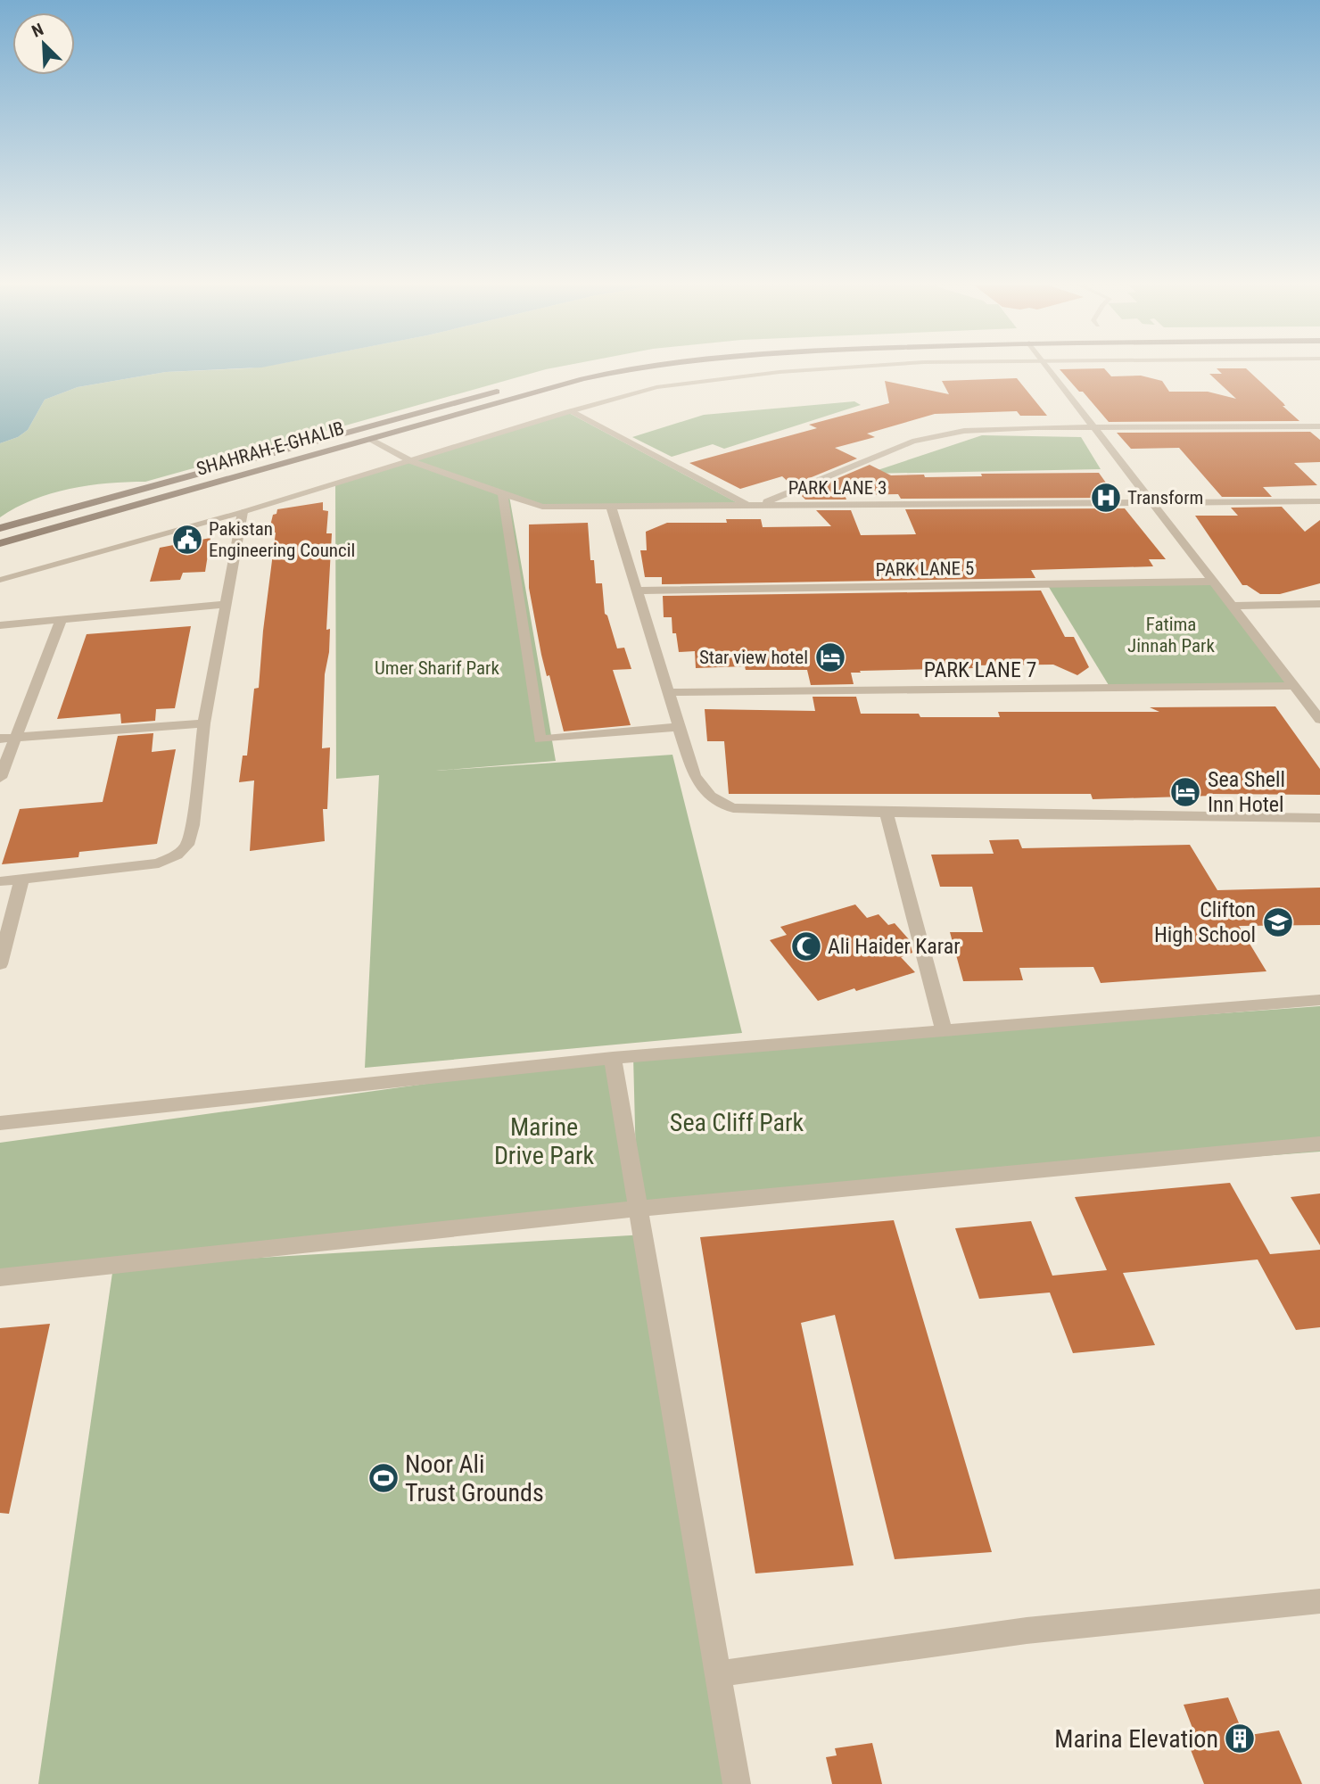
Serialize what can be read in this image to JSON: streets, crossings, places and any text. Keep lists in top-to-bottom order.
{
  "streets": {
    "main road": ["SHAHRAH-E-GHALIB"],
    "street": ["PARK LANE 3", "PARK LANE 5", "PARK LANE 7"]
  },
  "crossings": [
    ["SHAHRAH-E-GHALIB", "PARK LANE 3"]
  ],
  "parks": [
    "Fatima Jinnah Park",
    "Umer Sharif Park",
    "Sea Cliff Park",
    "Marine Drive Park"
  ],
  "places": {
    "hospital": ["Transform"],
    "public building": ["Pakistan Engineering Council"],
    "hotel": ["Star view hotel", "Sea Shell Inn Hotel"],
    "school or university": ["Clifton High School"],
    "mosque": ["Ali Haider Karar"],
    "sports": ["Noor Ali Trust Grounds"],
    "building": ["Marina Elevation"]
  },
  "north": "top left"
}
